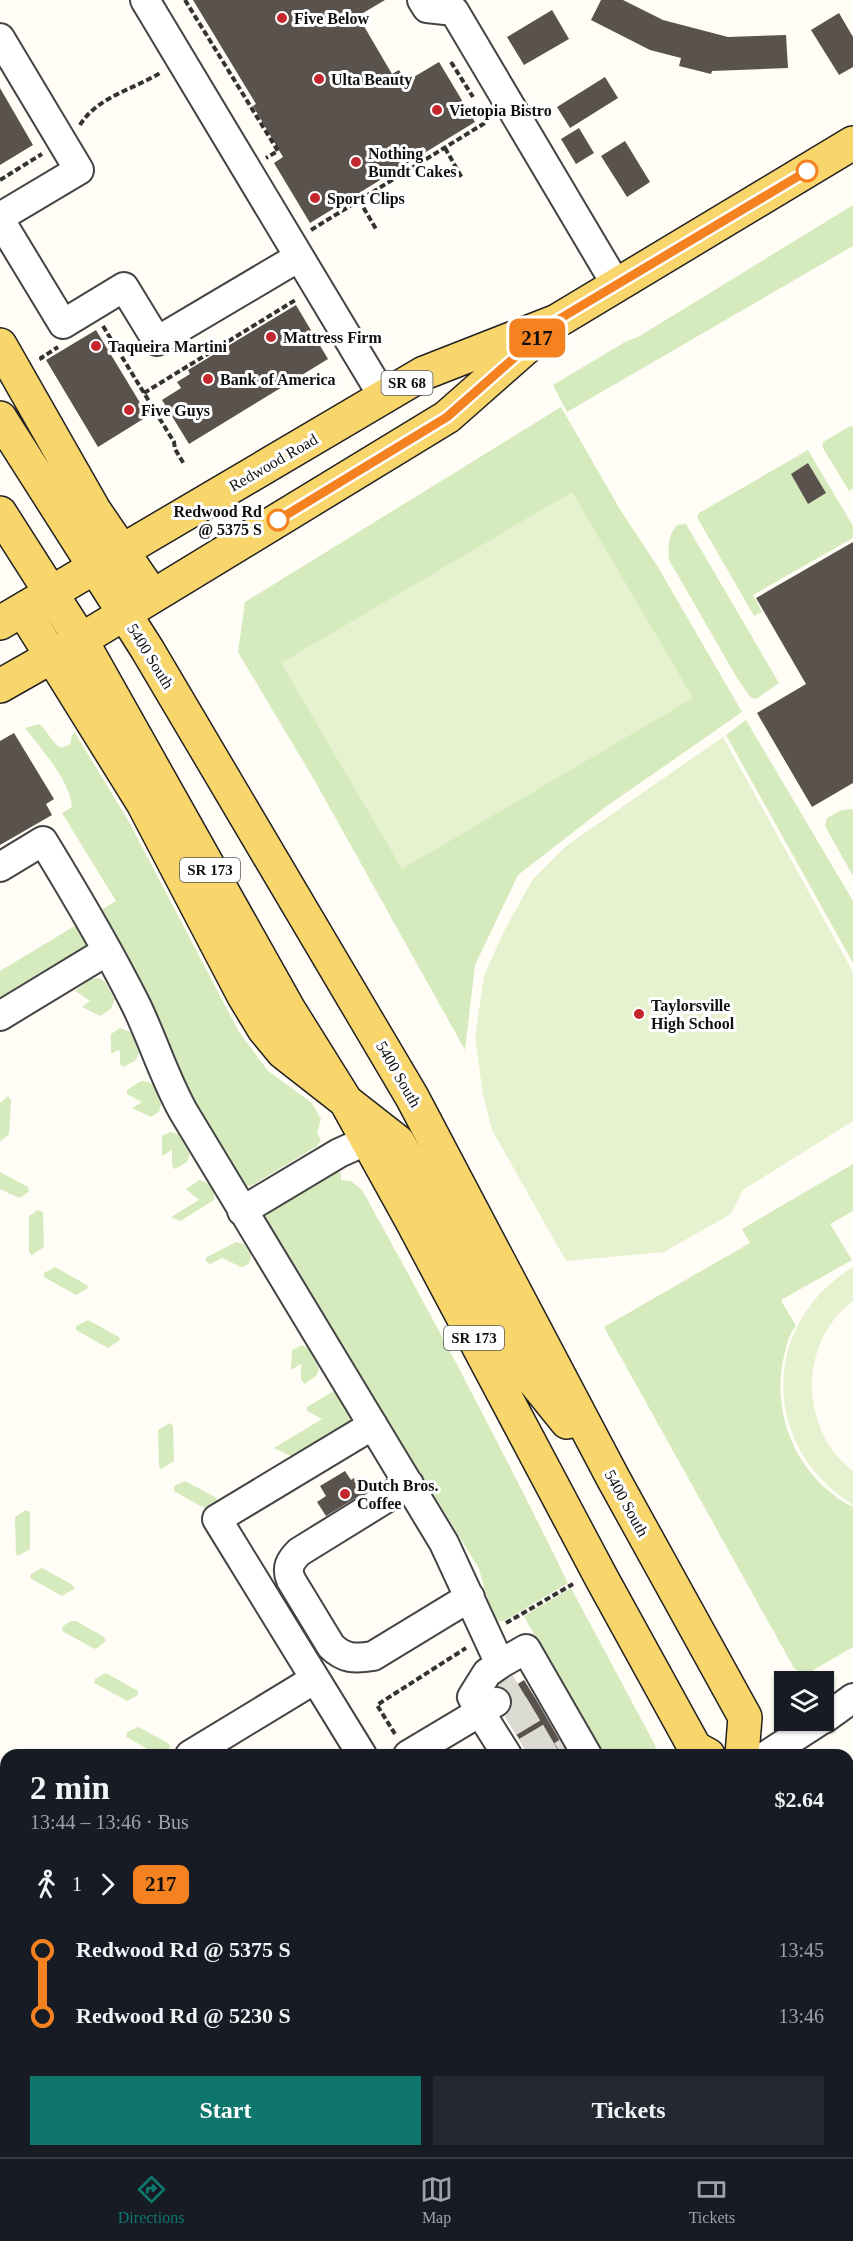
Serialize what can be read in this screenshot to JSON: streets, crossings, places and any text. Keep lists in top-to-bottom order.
{
  "streets": {
    "main road": [
      "SR 68",
      "Redwood Road",
      "5400 South",
      "SR 173"
    ]
  },
  "crossings": [
    ["Redwood Road", "5400 South"],
    ["Redwood Road", "SR 173"]
  ],
  "places": [
    "Five Below",
    "Ulta Beauty",
    "Vietopia Bistro",
    "Nothing Bundt Cakes",
    "Sport Clips",
    "Mattress Firm",
    "Taqueira Martini",
    "Bank of America",
    "Five Guys",
    "Redwood Rd @ 5375 S",
    "Taylorsville High School",
    "Dutch Bros. Coffee"
  ],
  "lines": ["bus line 217"],
  "page": {
    "on_map": "217",
    "heading": ["2 min", "13:44 – 13:46 · Bus", "$2.64"],
    "legs": ["1", "217"],
    "list": [
      {
        "name": "Redwood Rd @ 5375 S",
        "value": "13:45"
      },
      {
        "name": "Redwood Rd @ 5230 S",
        "value": "13:46"
      }
    ],
    "buttons": ["Start", "Tickets"],
    "tabs": ["Directions", "Map", "Tickets"]
  }
}
